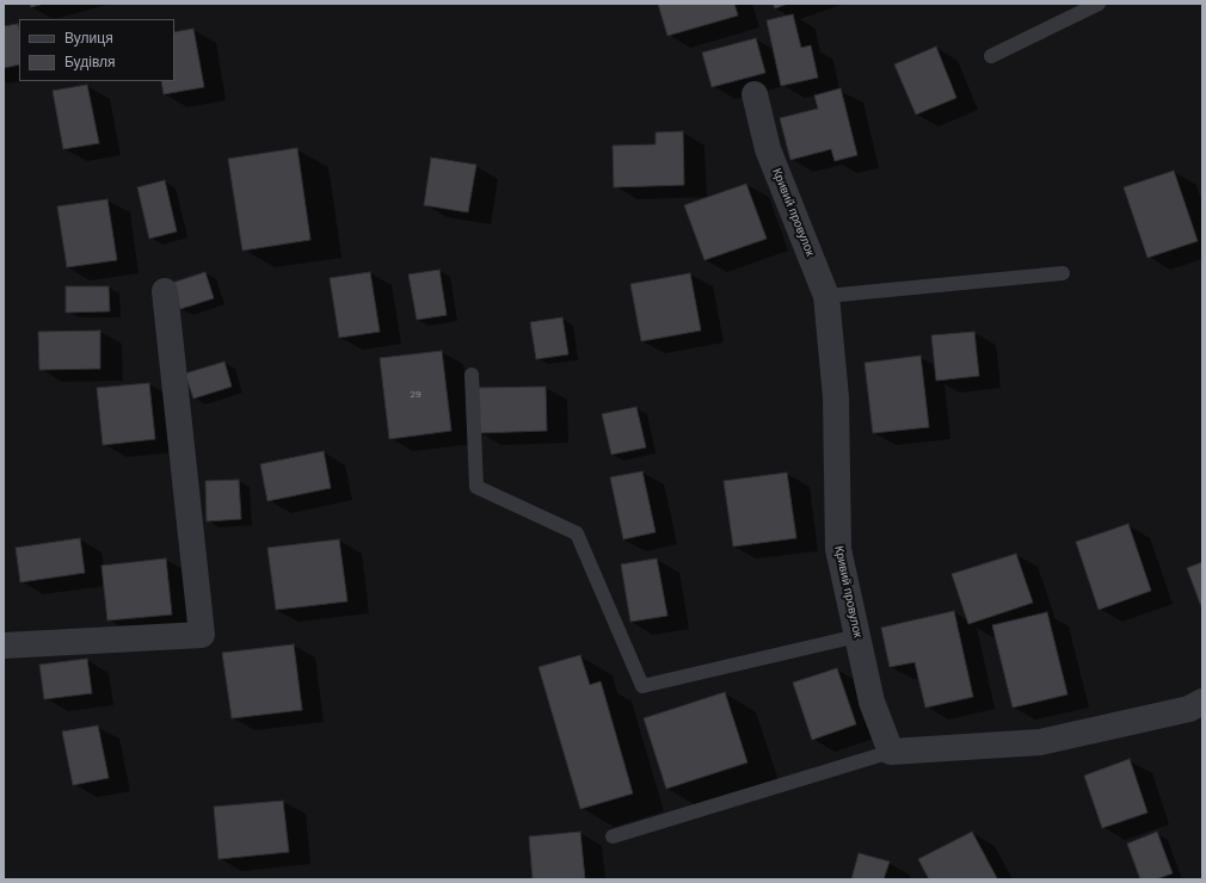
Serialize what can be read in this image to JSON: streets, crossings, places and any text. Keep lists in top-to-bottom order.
{
  "streets": {
    "street": ["Кривий провулок"]
  },
  "house_numbers": ["29"],
  "legend": ["Вулиця", "Будівля"]
}
